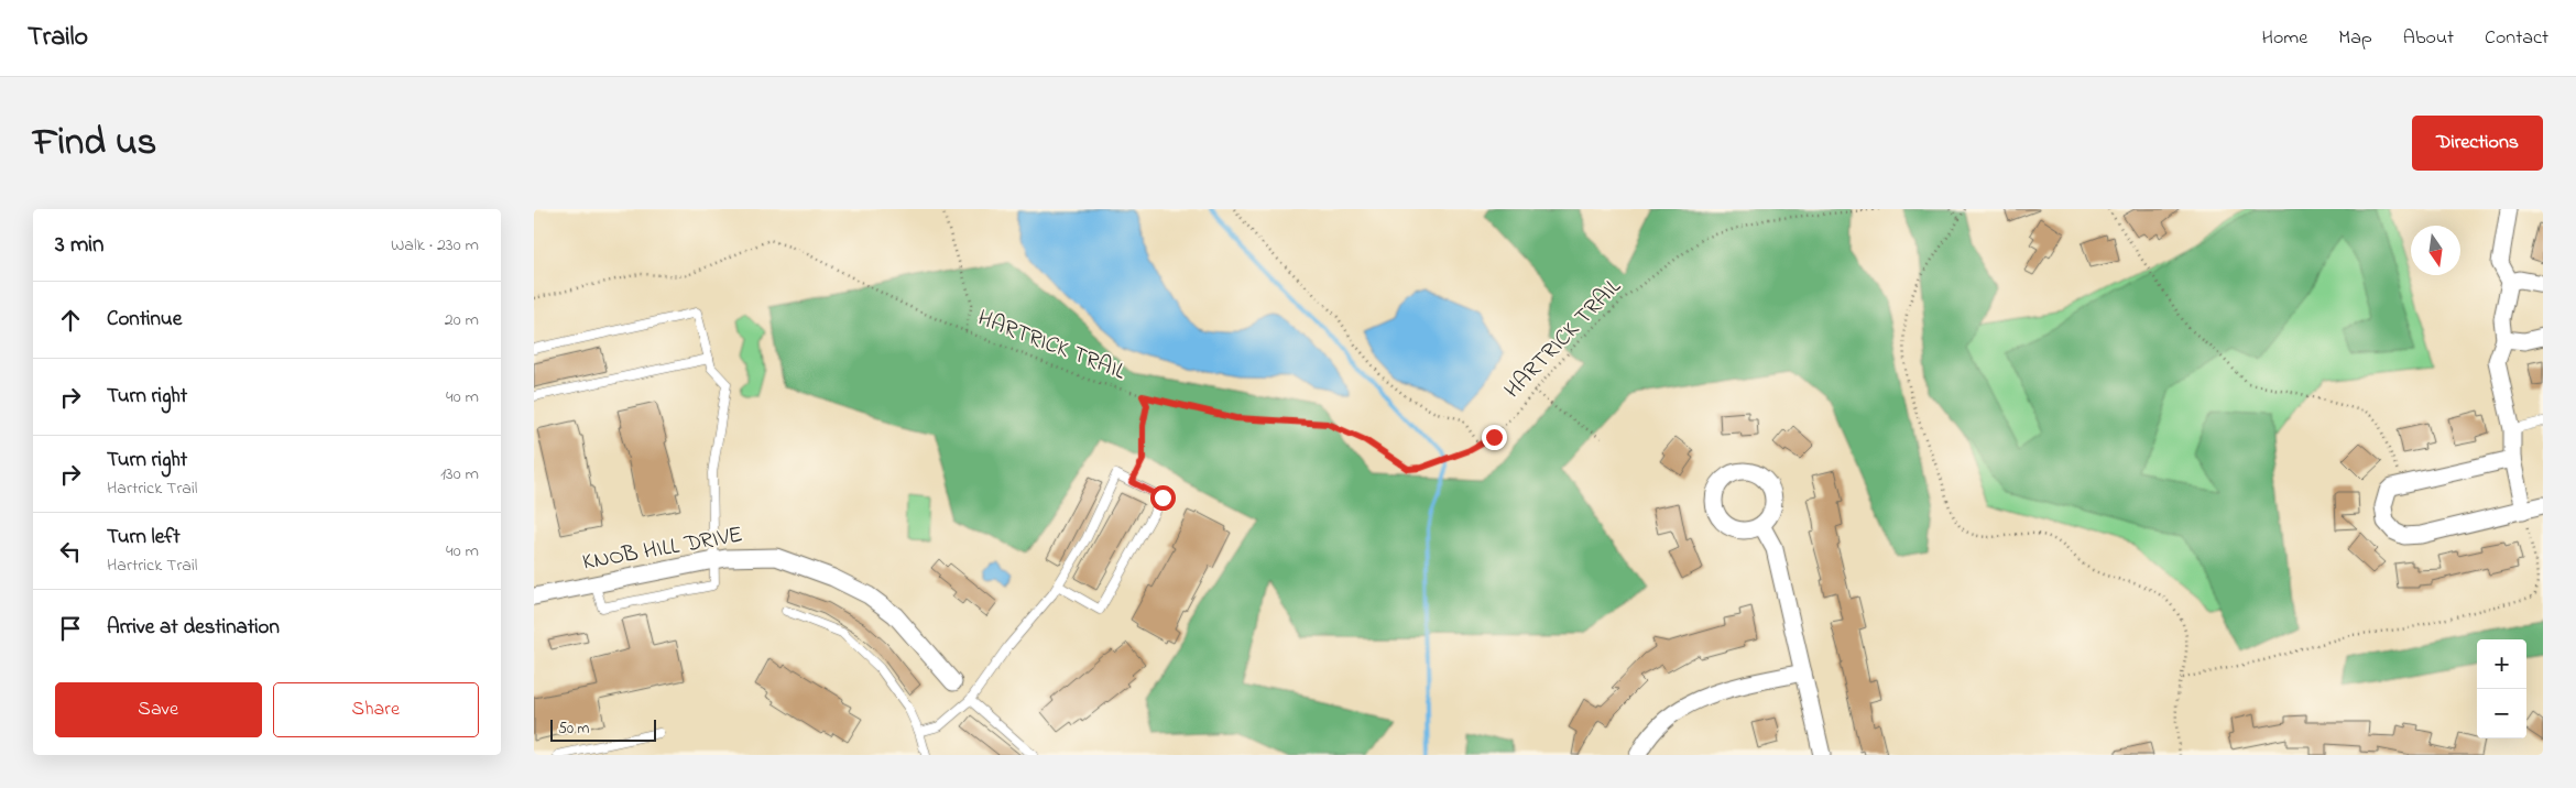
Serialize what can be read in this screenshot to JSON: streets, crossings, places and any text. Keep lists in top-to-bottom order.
{
  "streets": {
    "street": ["KNOB HILL DRIVE"],
    "path": ["HARTRICK TRAIL"]
  },
  "scale_bar": "50 m",
  "north": "bottom",
  "page": {
    "header": "Trailo",
    "nav": [
      "Home",
      "Map",
      "About",
      "Contact"
    ],
    "title": "Find us",
    "buttons": [
      "Directions",
      ["Save", "Share"]
    ],
    "heading": ["3 min", "Walk · 230 m"],
    "list": [
      ["Continue", "20 m"],
      ["Turn right", "40 m"],
      ["Turn right", "Hartrick Trail", "130 m"],
      ["Turn left", "Hartrick Trail", "40 m"],
      "Arrive at destination"
    ],
    "map_buttons": ["+", "−"],
    "scale": "50 m"
  }
}
